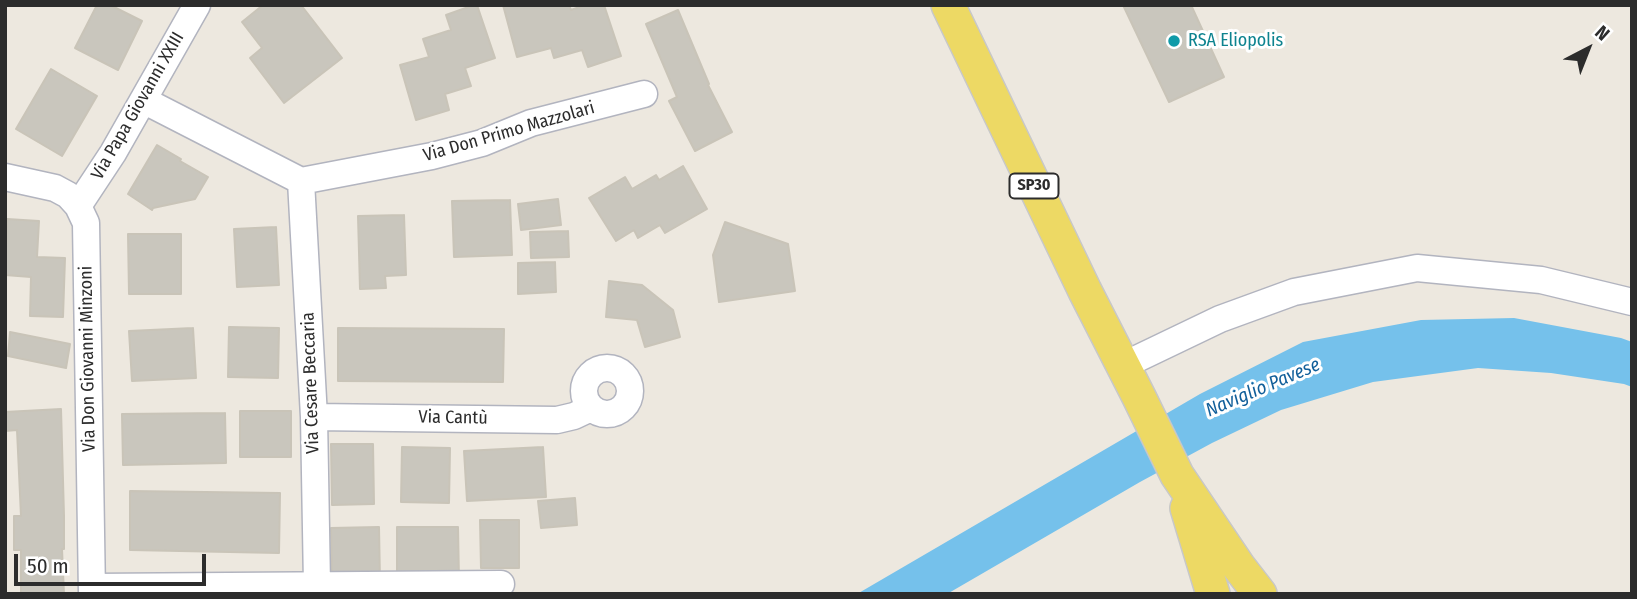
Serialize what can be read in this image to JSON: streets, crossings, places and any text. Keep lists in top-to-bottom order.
{
  "streets": {
    "main road": ["SP30"],
    "street": [
      "Via Papa Giovanni XXIII",
      "Via Don Primo Mazzolari",
      "Via Don Giovanni Minzoni",
      "Via Cesare Beccaria",
      "Via Cantù"
    ]
  },
  "crossings": [
    ["Via Papa Giovanni XXIII", "Via Don Giovanni Minzoni"],
    ["Via Don Primo Mazzolari", "Via Cesare Beccaria"],
    ["Via Cesare Beccaria", "Via Cantù"]
  ],
  "water": ["Naviglio Pavese"],
  "places": ["RSA Eliopolis"],
  "scale_bar": "50 m",
  "north": "top right"
}
